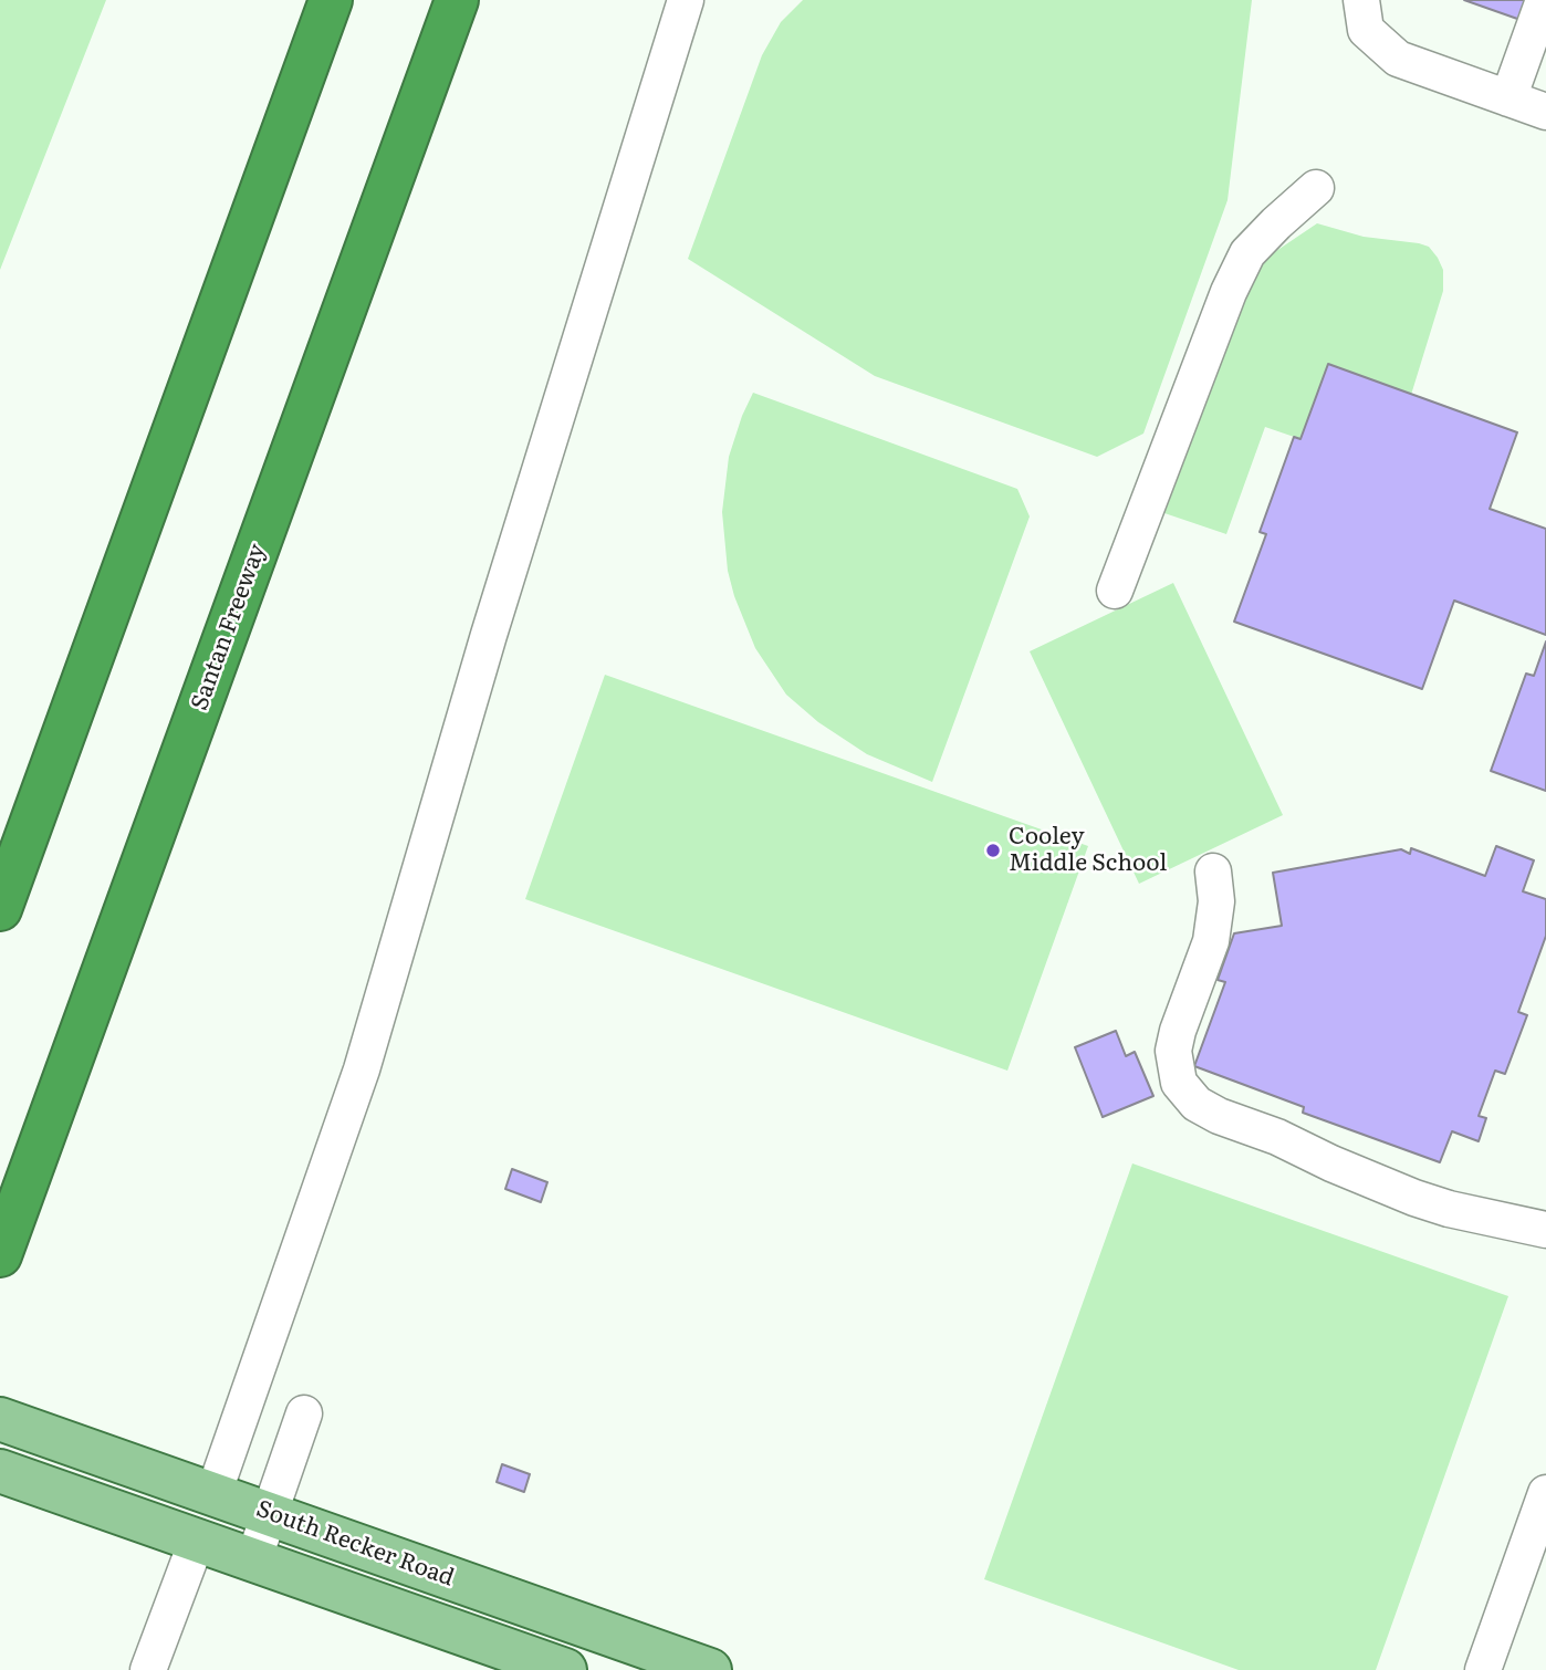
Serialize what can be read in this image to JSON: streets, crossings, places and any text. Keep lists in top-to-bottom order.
{
  "streets": {
    "highway": ["Santan Freeway"],
    "main road": ["South Recker Road"]
  },
  "places": ["Cooley Middle School"]
}
